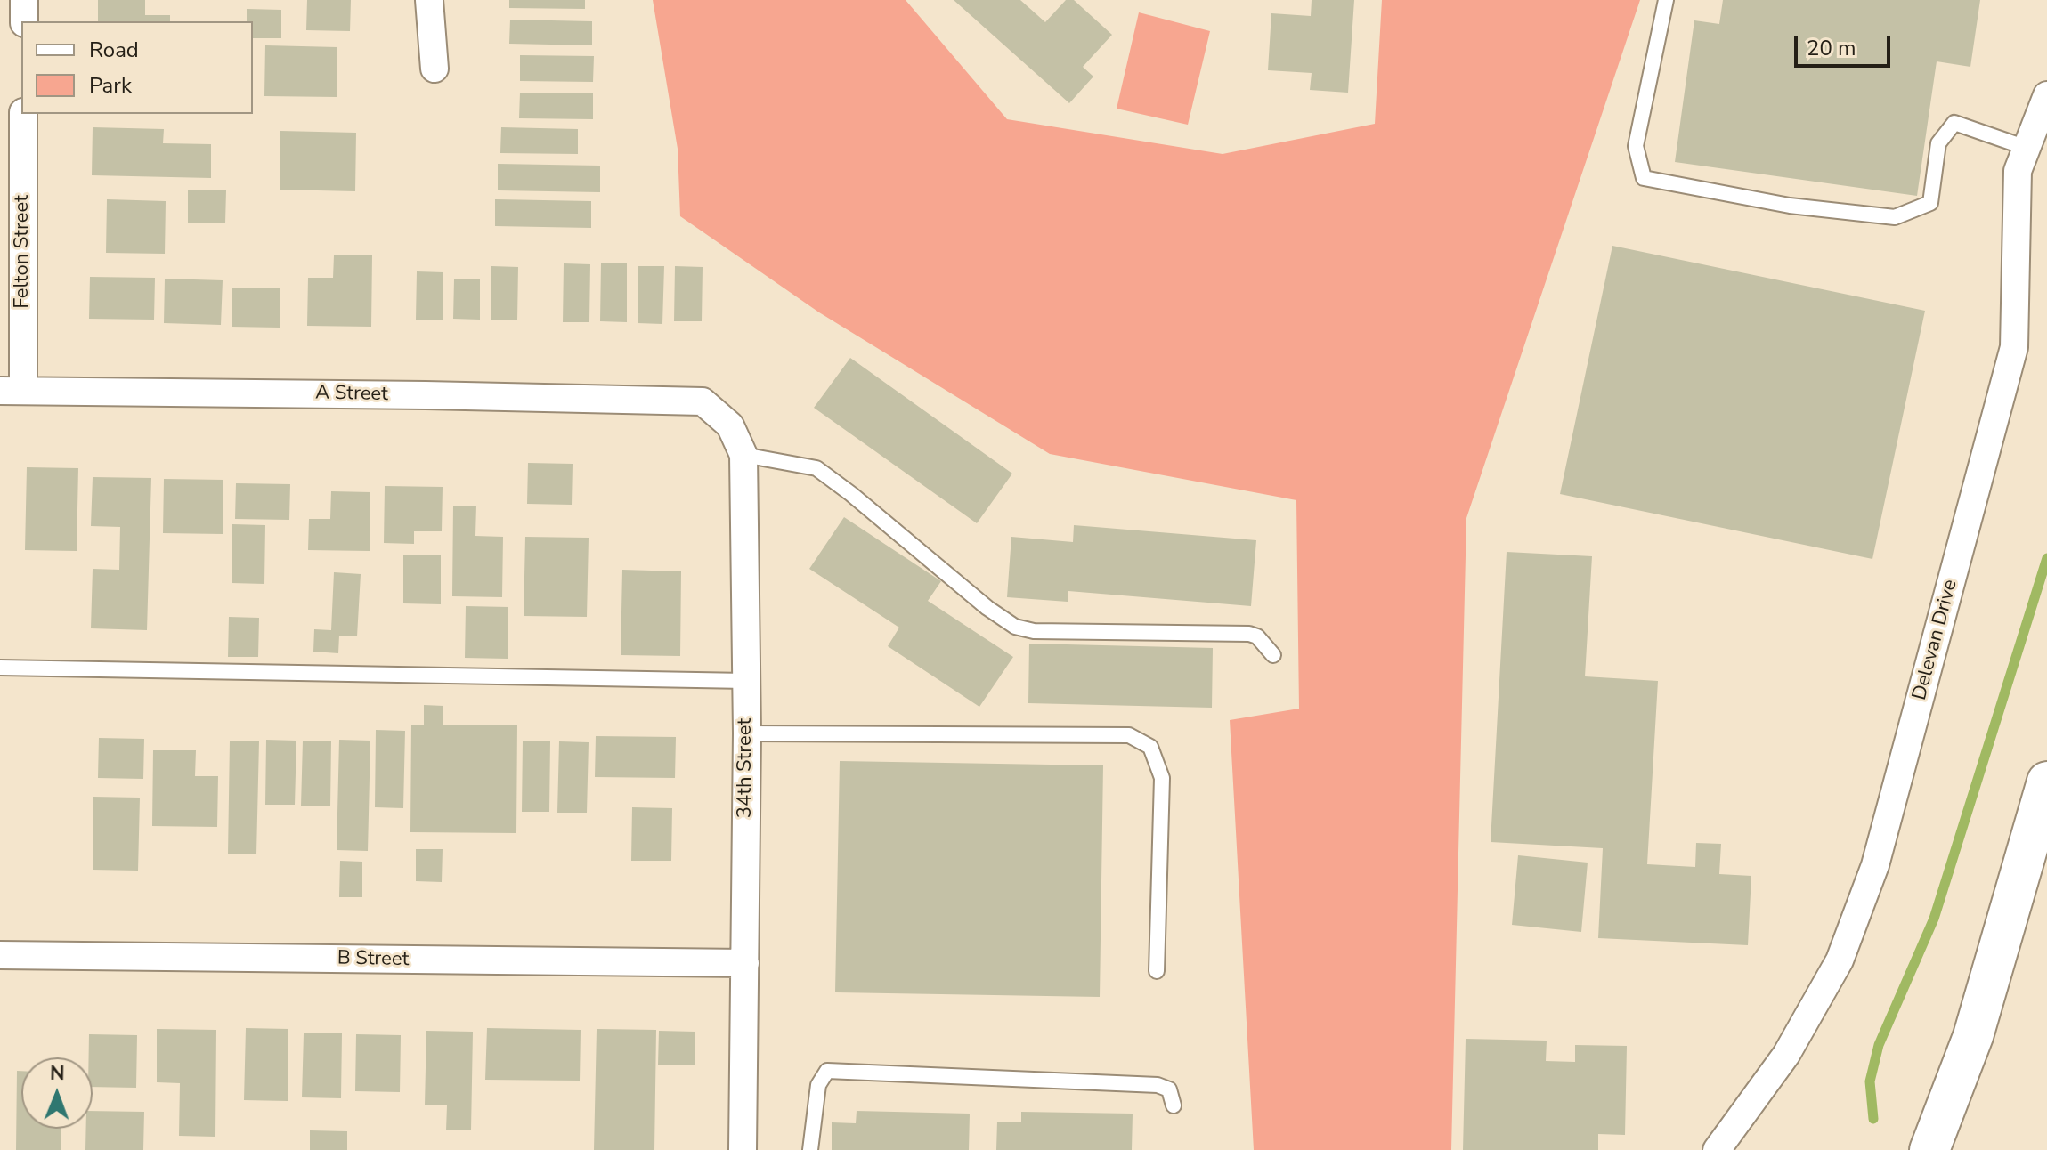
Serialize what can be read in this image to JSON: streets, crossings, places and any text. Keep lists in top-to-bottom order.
{
  "streets": {
    "street": [
      "Felton Street",
      "A Street",
      "Delevan Drive",
      "34th Street",
      "B Street"
    ]
  },
  "crossings": [
    ["Felton Street", "A Street"],
    ["A Street", "34th Street"],
    ["34th Street", "B Street"]
  ],
  "legend": ["Road", "Park"],
  "scale_bar": "20 m",
  "north": "top"
}
